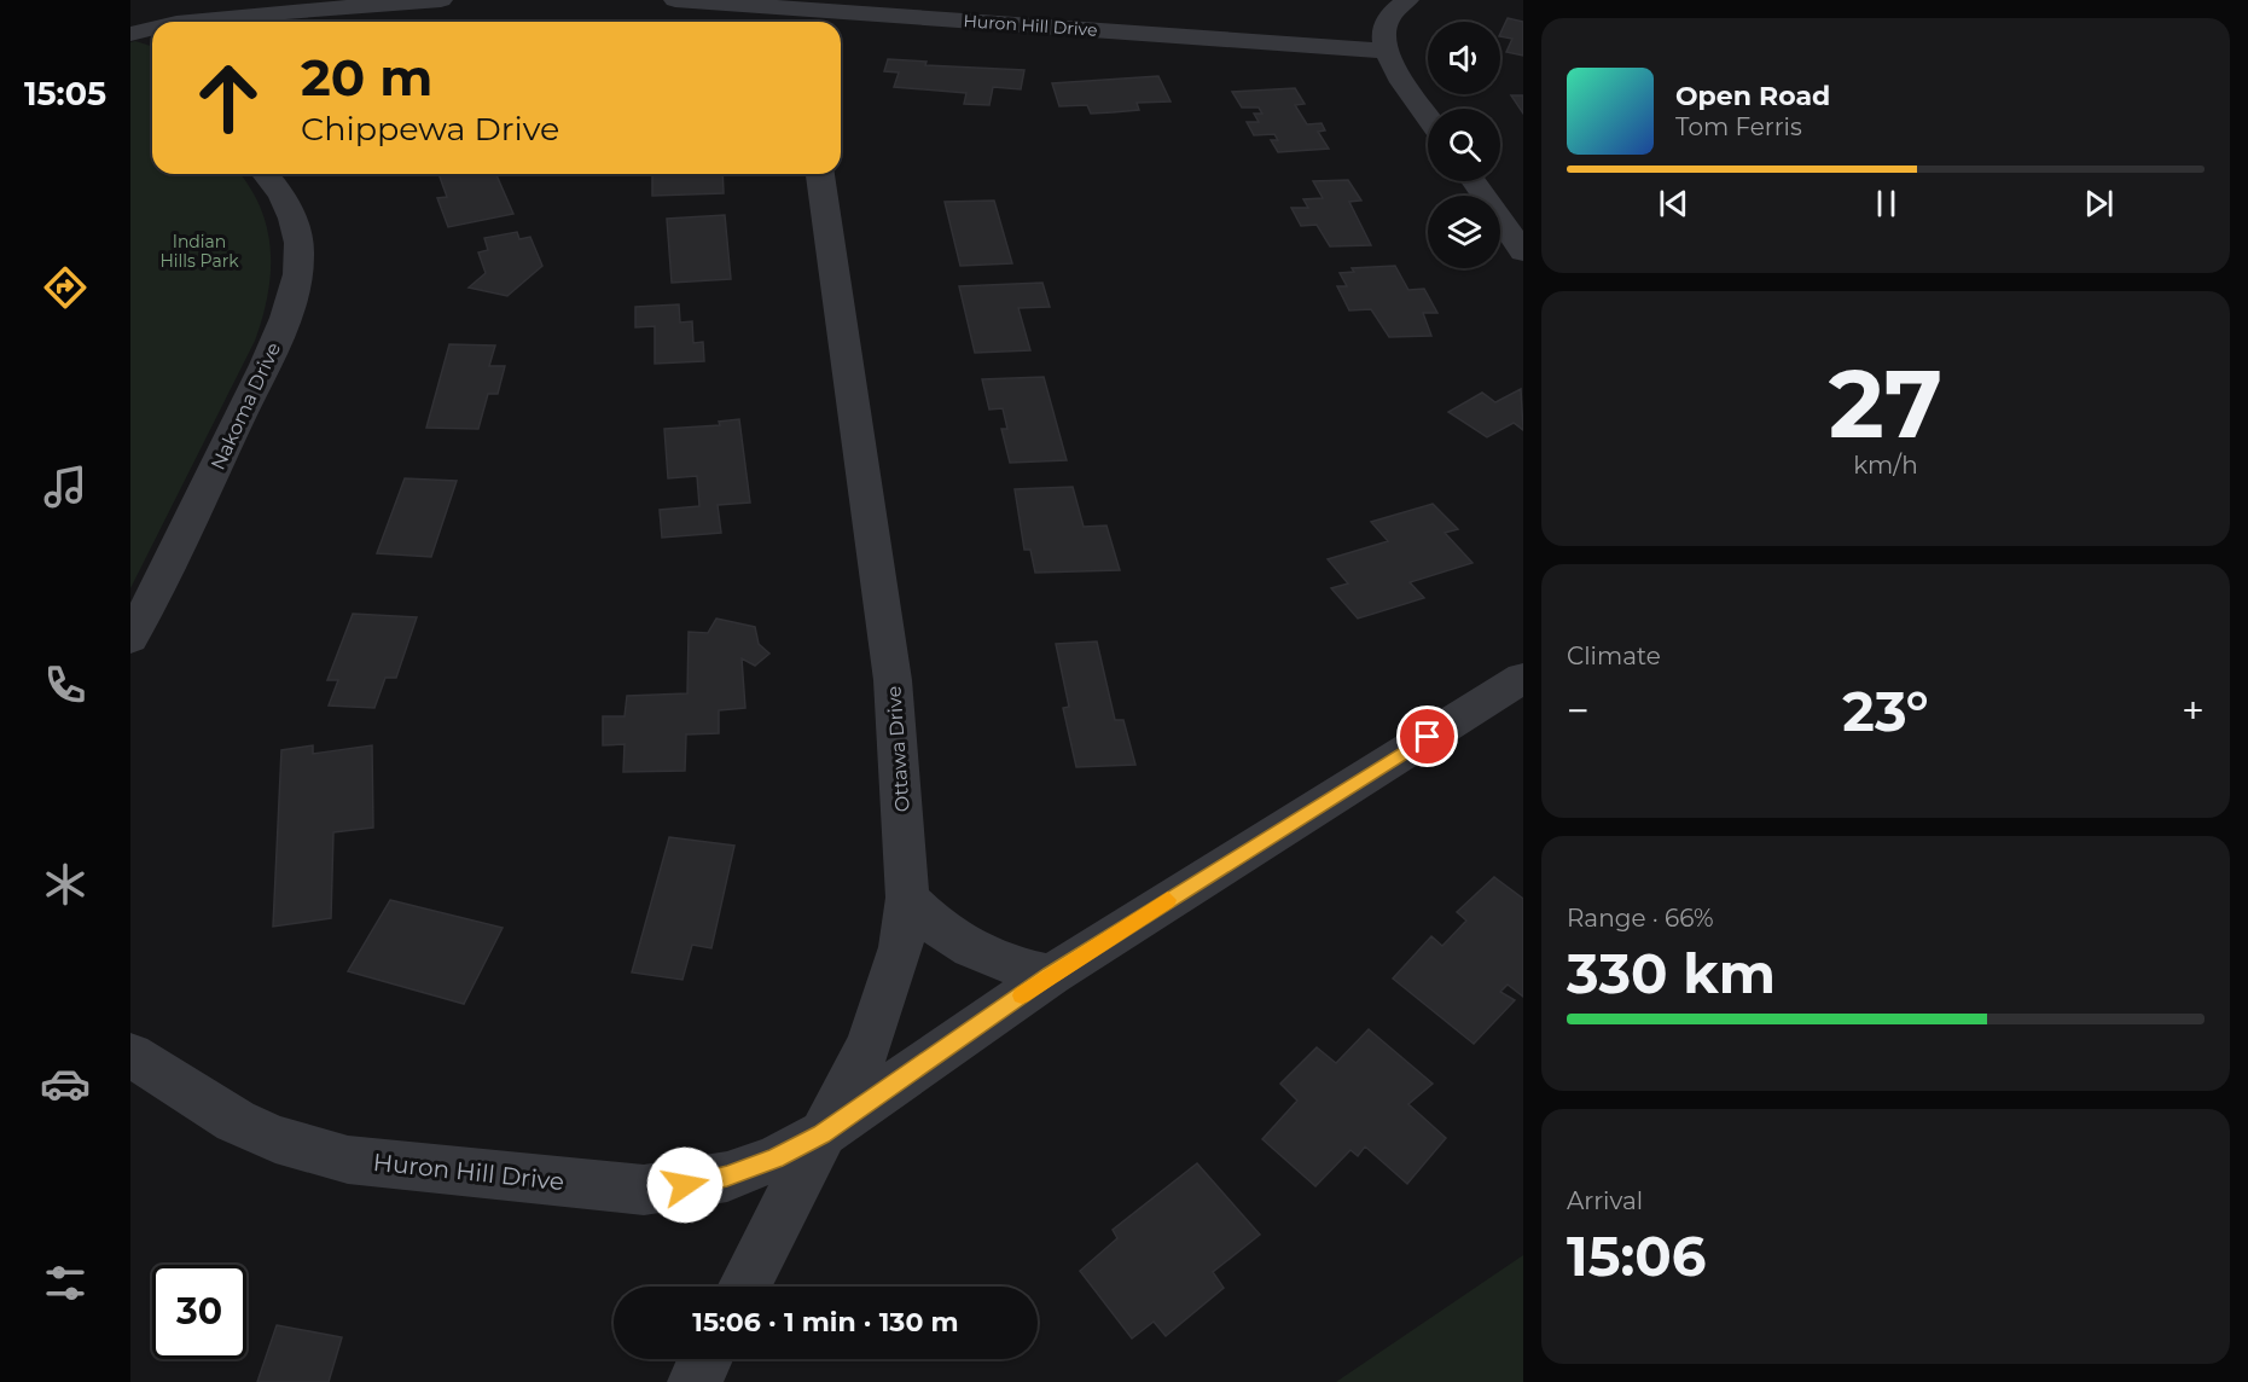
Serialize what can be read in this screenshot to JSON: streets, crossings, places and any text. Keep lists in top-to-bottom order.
{
  "streets": {
    "street": ["Huron Hill Drive", "Nakoma Drive", "Ottawa Drive"]
  },
  "crossings": [
    ["Huron Hill Drive", "Ottawa Drive"]
  ],
  "parks": ["Indian Hills Park"],
  "page": {
    "tabs": "15:05",
    "turn": ["20 m", "Chippewa Drive"],
    "song": ["Open Road", "Tom Ferris"],
    "tile": [
      ["27", "km/h"],
      "Climate",
      ["Range · 66%", "330 km"],
      ["Arrival", "15:06"]
    ],
    "heat": ["−", "23°", "+"],
    "limit": "30",
    "trip": "15:06 · 1 min · 130 m"
  }
}
